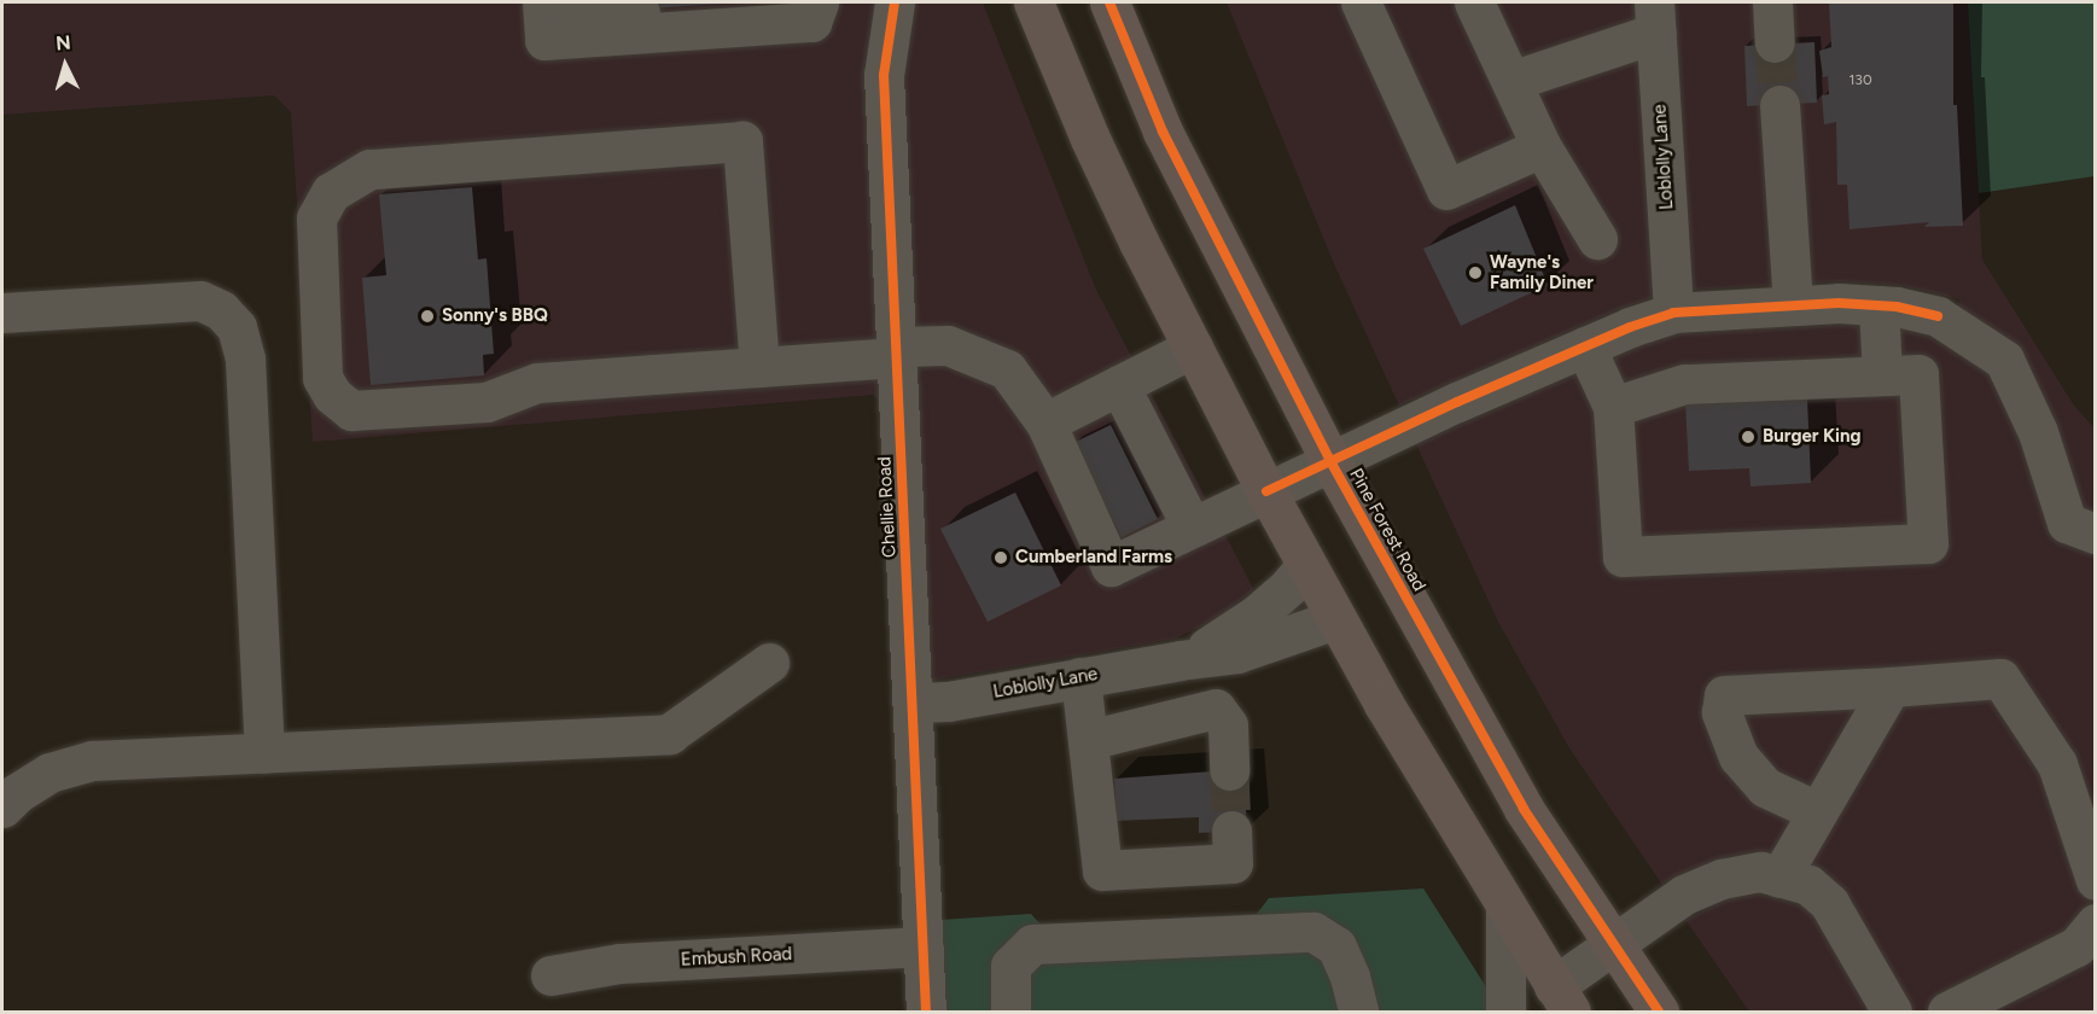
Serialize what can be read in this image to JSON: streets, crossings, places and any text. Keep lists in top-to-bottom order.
{
  "streets": {
    "main road": ["Pine Forest Road"],
    "street": ["Loblolly Lane", "Chellie Road", "Embush Road"]
  },
  "crossings": [
    ["Loblolly Lane", "Chellie Road"],
    ["Chellie Road", "Embush Road"]
  ],
  "places": [
    "Wayne's Family Diner",
    "Sonny's BBQ",
    "Burger King",
    "Cumberland Farms"
  ],
  "house_numbers": ["130"],
  "north": "top"
}
